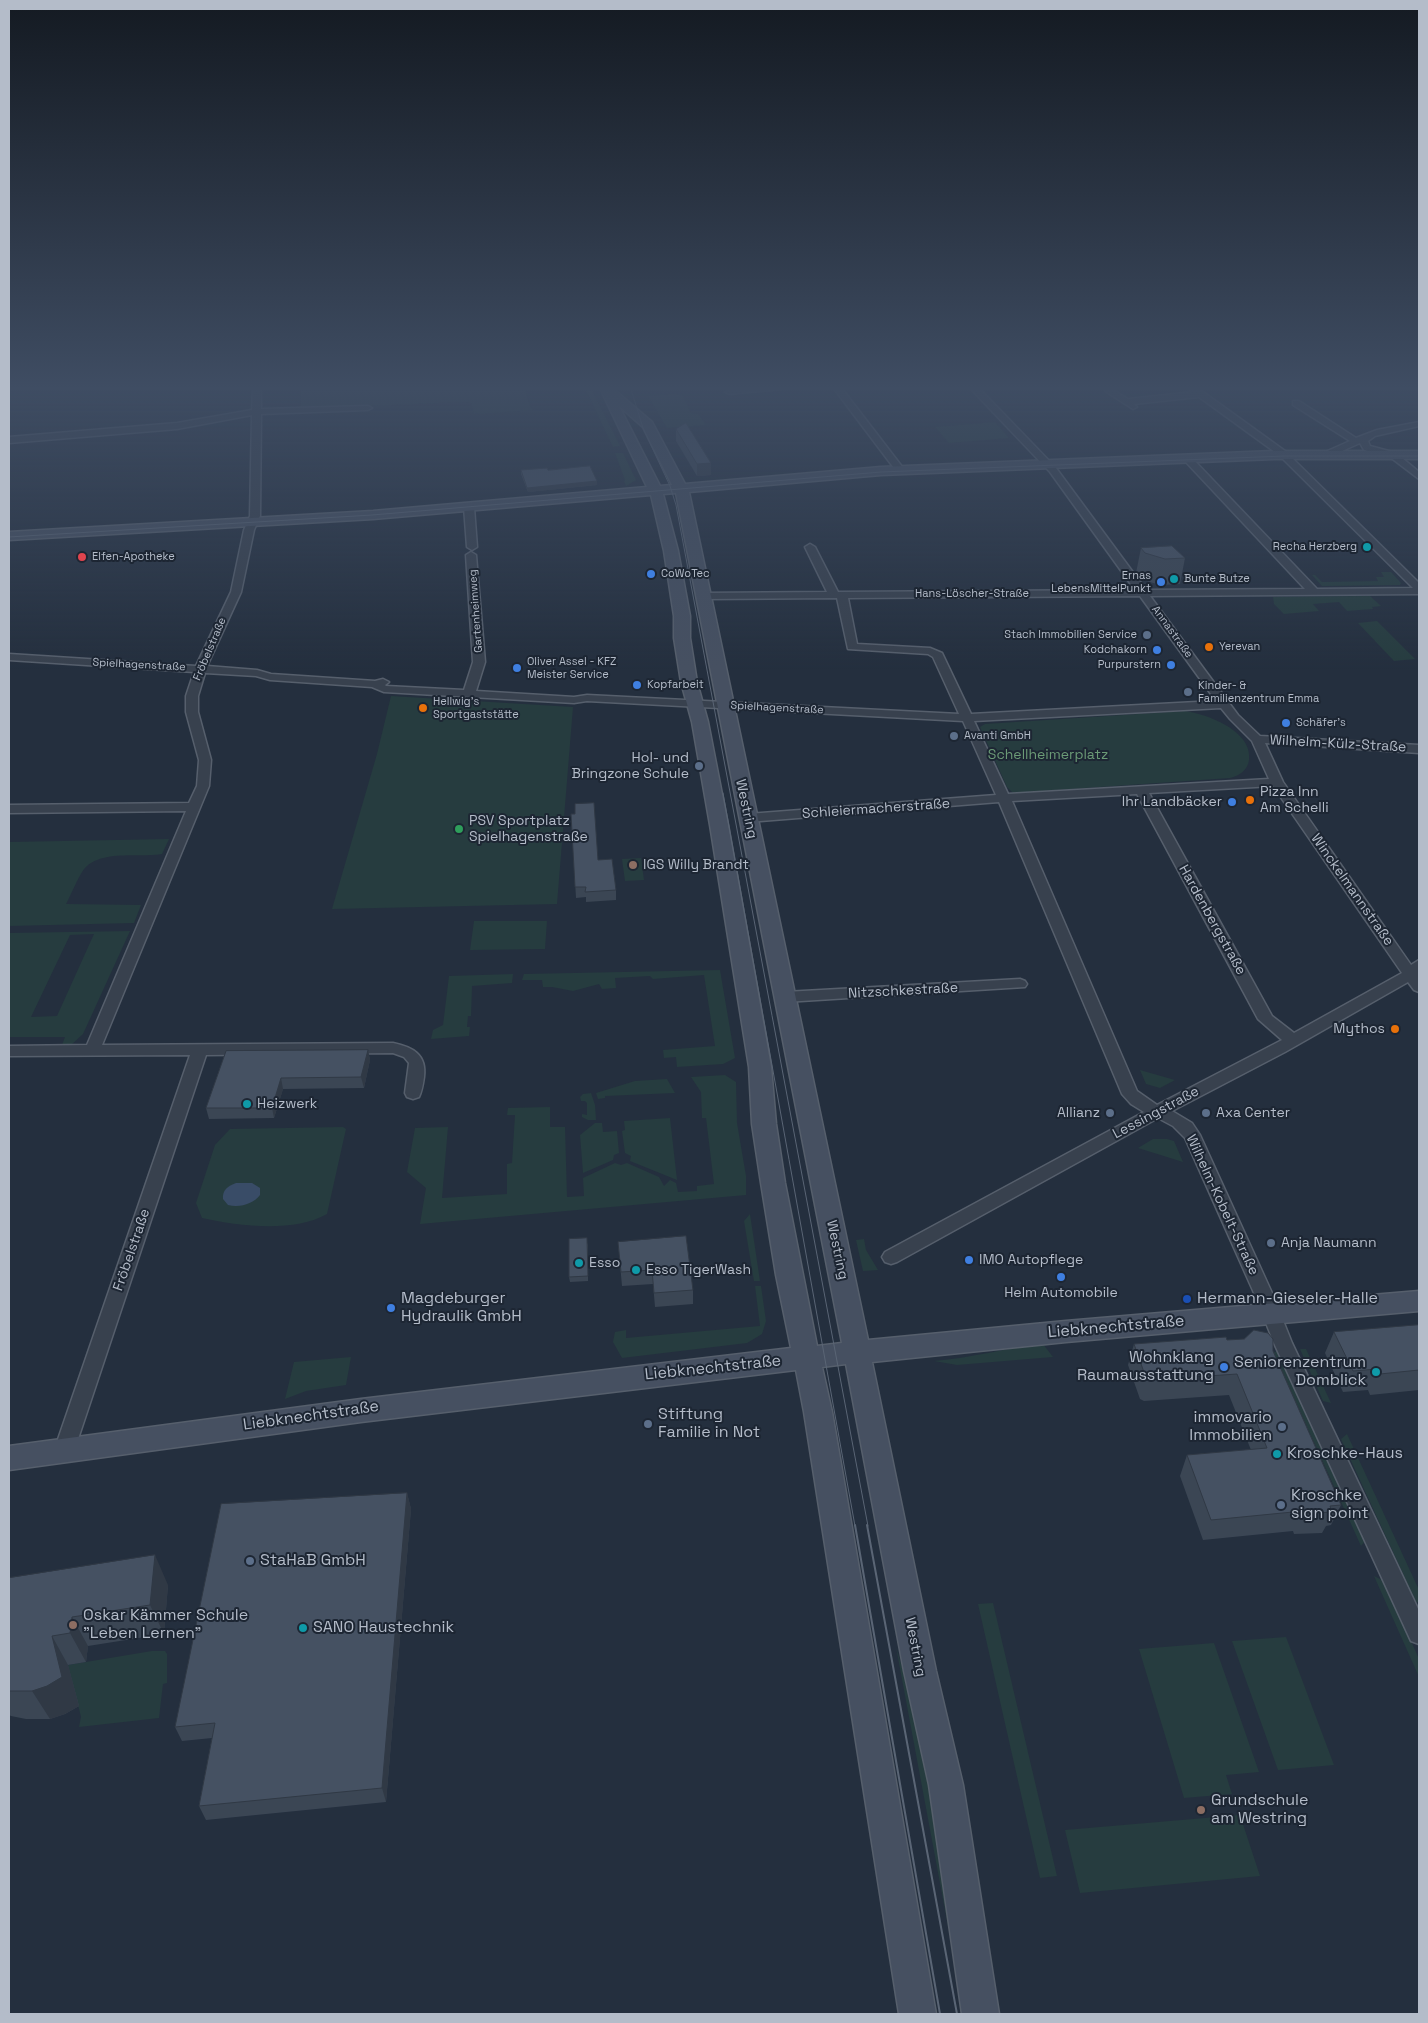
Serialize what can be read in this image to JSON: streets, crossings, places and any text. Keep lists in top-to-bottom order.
{
  "streets": {
    "main road": ["Westring", "Liebknechtstraße"],
    "street": [
      "Hans-Löscher-Straße",
      "Gartenheimweg",
      "Annastraße",
      "Fröbelstraße",
      "Spielhagenstraße",
      "Wilhelm-Külz-Straße",
      "Schleiermacherstraße",
      "Winckelmannstraße",
      "Hardenbergstraße",
      "Nitzschkestraße",
      "Lessingstraße",
      "Wilhelm-Kobelt-Straße"
    ]
  },
  "crossings": [
    ["Hans-Löscher-Straße", "Annastraße"],
    ["Hans-Löscher-Straße", "Westring"],
    ["Gartenheimweg", "Spielhagenstraße"],
    ["Annastraße", "Wilhelm-Külz-Straße"],
    ["Annastraße", "Winckelmannstraße"],
    ["Fröbelstraße", "Spielhagenstraße"],
    ["Fröbelstraße", "Liebknechtstraße"],
    ["Spielhagenstraße", "Westring"],
    ["Wilhelm-Külz-Straße", "Winckelmannstraße"],
    ["Westring", "Schleiermacherstraße"],
    ["Westring", "Nitzschkestraße"],
    ["Westring", "Liebknechtstraße"],
    ["Schleiermacherstraße", "Wilhelm-Kobelt-Straße"],
    ["Winckelmannstraße", "Lessingstraße"],
    ["Hardenbergstraße", "Lessingstraße"],
    ["Lessingstraße", "Wilhelm-Kobelt-Straße"],
    ["Wilhelm-Kobelt-Straße", "Liebknechtstraße"]
  ],
  "parks": ["Schellheimerplatz"],
  "places": [
    "Recha Herzberg",
    "Elfen-Apotheke",
    "CoWoTec",
    "Bunte Butze",
    "Ernas LebensMittelPunkt",
    "Stach Immobilien Service",
    "Yerevan",
    "Kodchakorn",
    "Purpurstern",
    "Oliver Assel - KFZ Meister Service",
    "Kopfarbeit",
    "Kinder- & Familienzentrum Emma",
    "Hellwig's Sportgaststätte",
    "Schäfer's",
    "Avanti GmbH",
    "Hol- und Bringzone Schule",
    "Pizza Inn Am Schelli",
    "Ihr Landbäcker",
    "PSV Sportplatz Spielhagenstraße",
    "IGS Willy Brandt",
    "Mythos",
    "Heizwerk",
    "Allianz",
    "Axa Center",
    "Anja Naumann",
    "IMO Autopflege",
    "Esso",
    "Esso TigerWash",
    "Helm Automobile",
    "Hermann-Gieseler-Halle",
    "Magdeburger Hydraulik GmbH",
    "Wohnklang Raumausstattung",
    "Seniorenzentrum Domblick",
    "Stiftung Familie in Not",
    "immovario Immobilien",
    "Kroschke-Haus",
    "Kroschke sign point",
    "StaHaB GmbH",
    "Oskar Kämmer Schule \"Leben Lernen\"",
    "SANO Haustechnik",
    "Grundschule am Westring"
  ]
}
